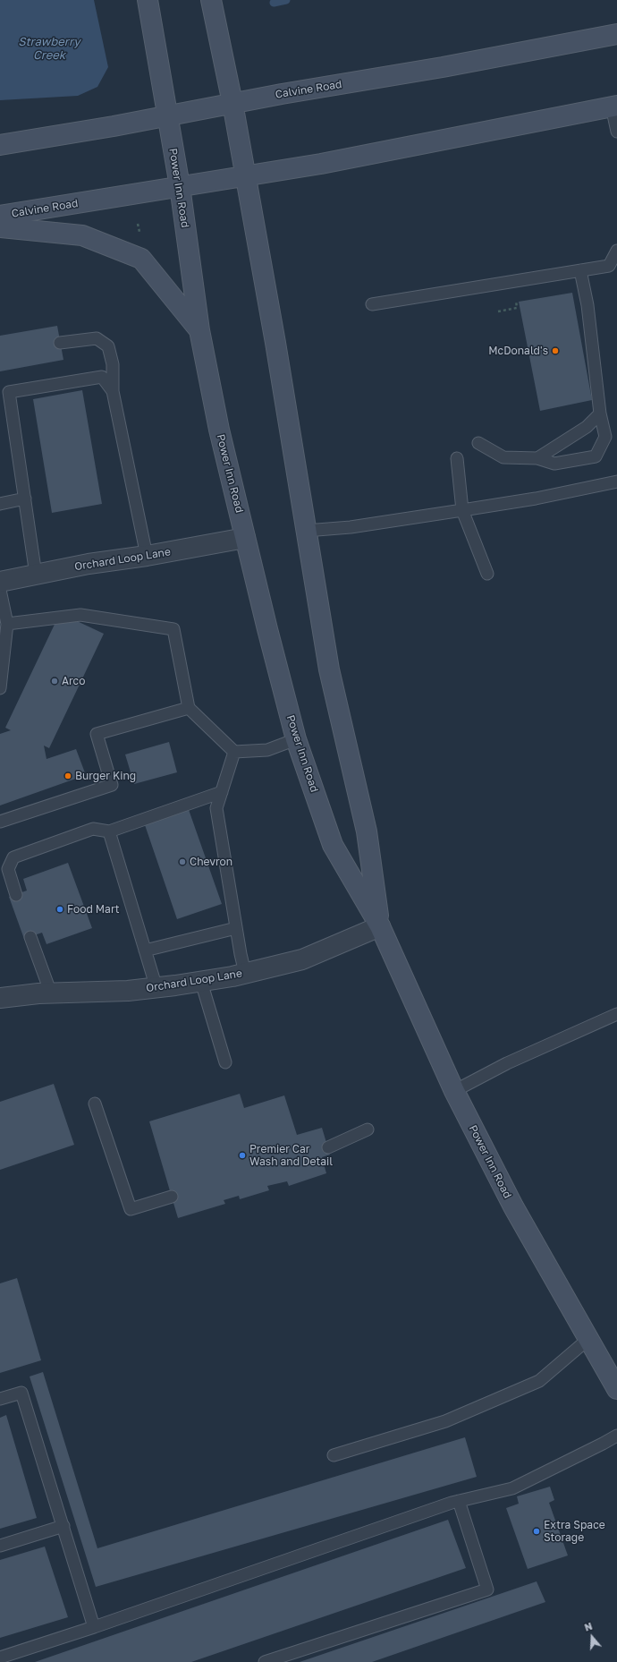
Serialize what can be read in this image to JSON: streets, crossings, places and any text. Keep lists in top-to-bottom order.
{
  "streets": {
    "main road": ["Calvine Road", "Power Inn Road"],
    "street": ["Orchard Loop Lane"]
  },
  "crossings": [
    ["Calvine Road", "Power Inn Road"],
    ["Power Inn Road", "Orchard Loop Lane"]
  ],
  "water": ["Strawberry Creek"],
  "places": [
    "McDonald's",
    "Arco",
    "Burger King",
    "Chevron",
    "Food Mart",
    "Premier Car Wash and Detail",
    "Extra Space Storage"
  ],
  "north": "top"
}
